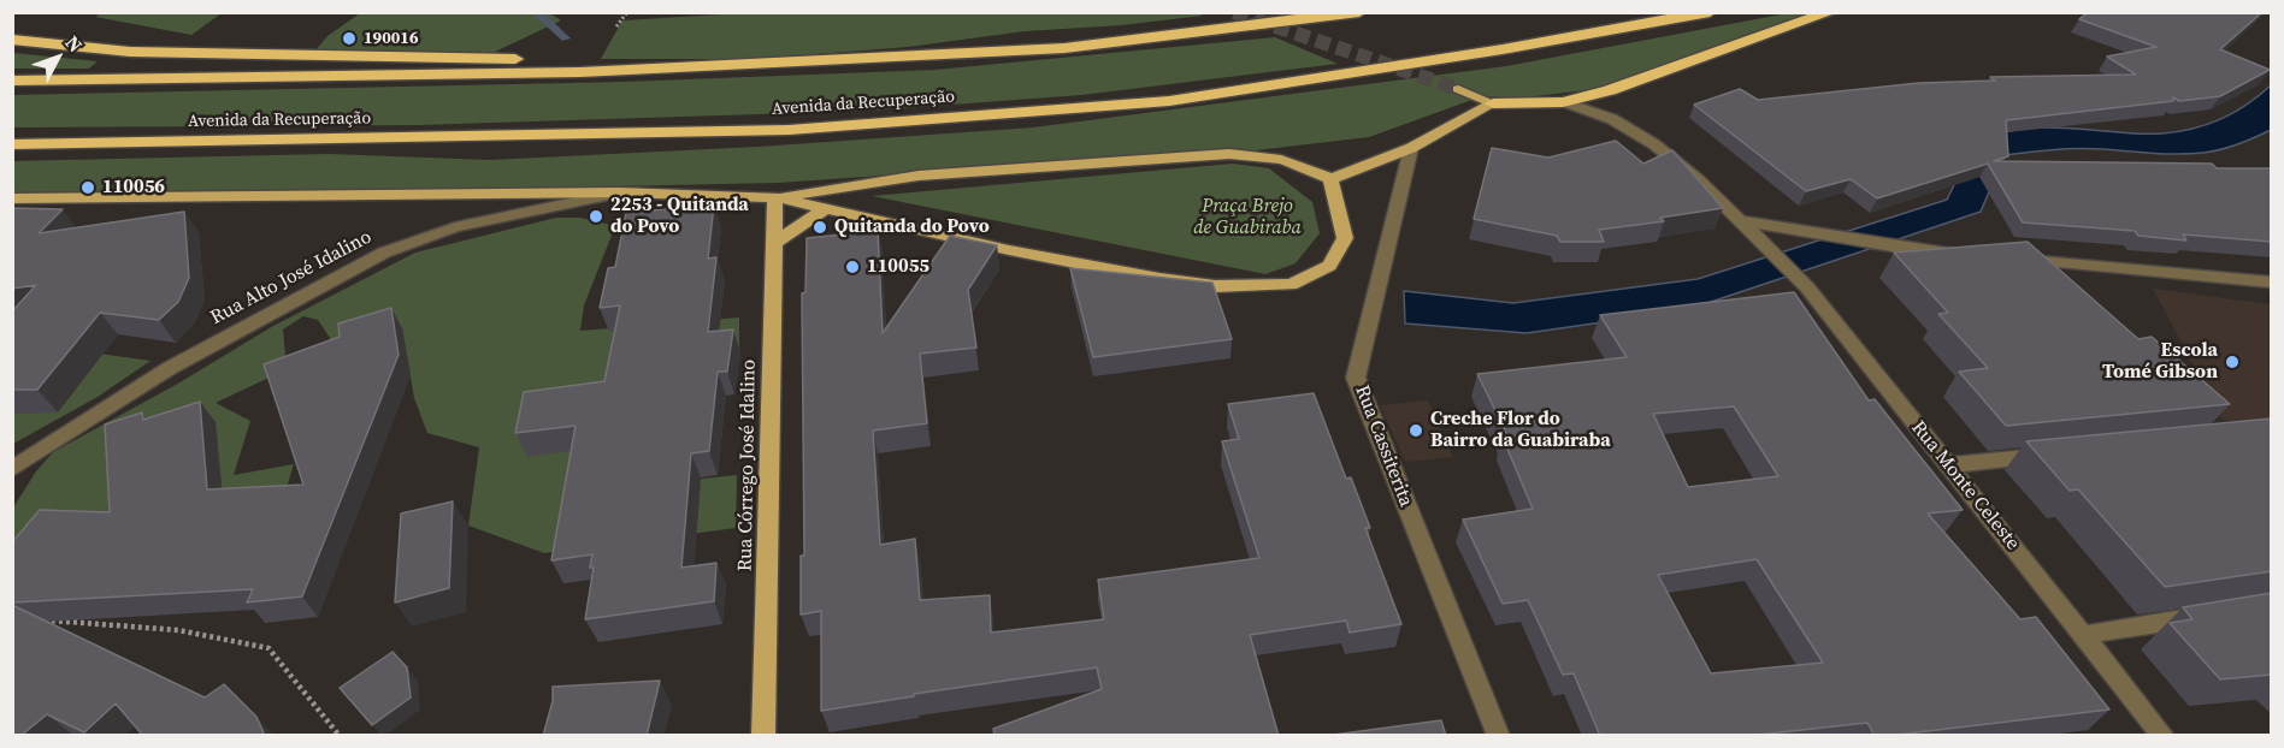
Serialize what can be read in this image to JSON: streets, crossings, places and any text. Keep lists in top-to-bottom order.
{
  "streets": {
    "highway": ["Avenida da Recuperação"],
    "main road": ["Rua Córrego José Idalino"],
    "street": ["Rua Alto José Idalino", "Rua Cassiterita", "Rua Monte Celeste"]
  },
  "parks": ["Praça Brejo de Guabiraba"],
  "places": [
    "190016",
    "110056",
    "2253 - Quitanda do Povo",
    "Quitanda do Povo",
    "110055",
    "Escola Tomé Gibson",
    "Creche Flor do Bairro da Guabiraba"
  ],
  "north": "top right"
}
